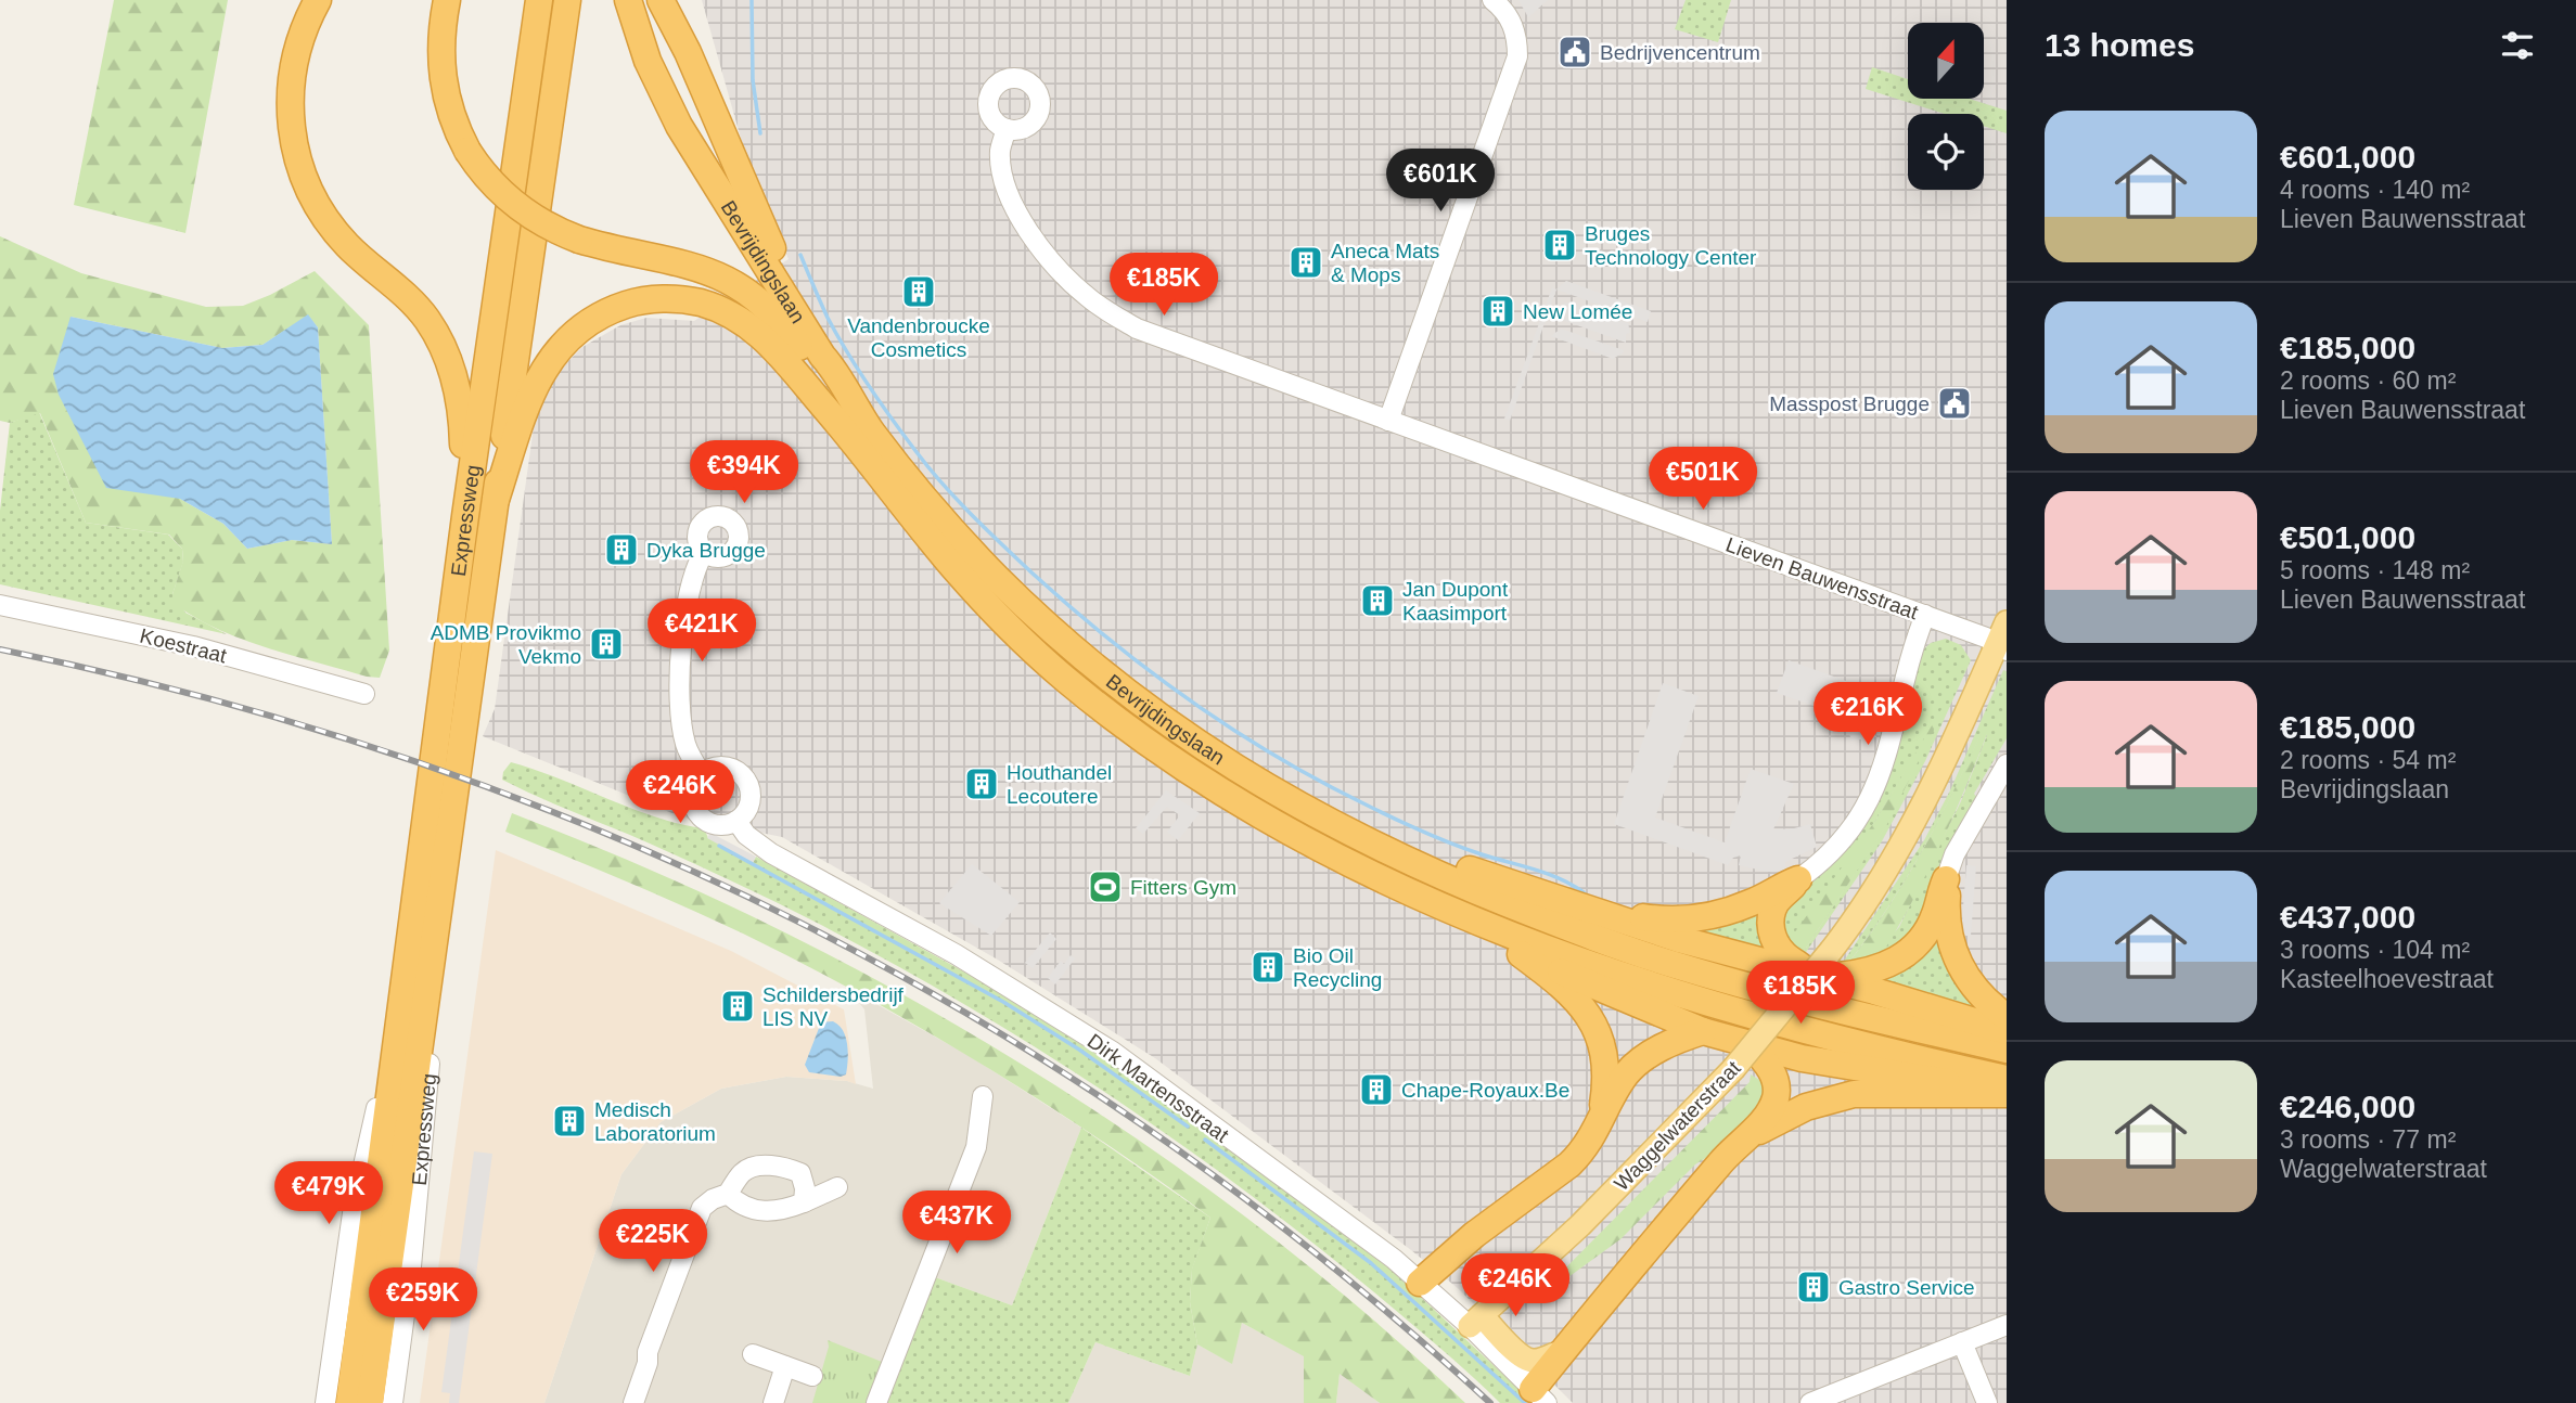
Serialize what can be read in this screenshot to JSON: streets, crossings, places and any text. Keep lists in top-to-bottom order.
{
  "streets": {
    "highway": ["Bevrijdingslaan", "Expressweg"],
    "main road": ["Waggelwaterstraat"],
    "street": ["Lieven Bauwensstraat", "Koestraat", "Dirk Martensstraat"]
  },
  "crossings": [
    ["Lieven Bauwensstraat", "Waggelwaterstraat"],
    ["Dirk Martensstraat", "Waggelwaterstraat"]
  ],
  "places": {
    "public building": ["Bedrijvencentrum", "Masspost Brugge"],
    "building": [
      "Bruges Technology Center",
      "Aneca Mats & Mops",
      "Vandenbroucke Cosmetics",
      "New Lomée",
      "Dyka Brugge",
      "Jan Dupont Kaasimport",
      "ADMB Provikmo Vekmo",
      "Houthandel Lecoutere",
      "Bio Oil Recycling",
      "Schildersbedrijf LIS NV",
      "Chape-Royaux.Be",
      "Medisch Laboratorium",
      "Gastro Service"
    ],
    "sports": ["Fitters Gym"]
  },
  "north": "top",
  "page": {
    "heading": "13 homes",
    "list": [
      {
        "name": "€601,000",
        "note": "4 rooms · 140 m² · Lieven Bauwensstraat"
      },
      {
        "name": "€185,000",
        "note": "2 rooms · 60 m² · Lieven Bauwensstraat"
      },
      {
        "name": "€501,000",
        "note": "5 rooms · 148 m² · Lieven Bauwensstraat"
      },
      {
        "name": "€185,000",
        "note": "2 rooms · 54 m² · Bevrijdingslaan"
      },
      {
        "name": "€437,000",
        "note": "3 rooms · 104 m² · Kasteelhoevestraat"
      },
      {
        "name": "€246,000",
        "note": "3 rooms · 77 m² · Waggelwaterstraat"
      }
    ],
    "price": [
      "€601K",
      "€185K",
      "€394K",
      "€501K",
      "€421K",
      "€216K",
      "€246K",
      "€185K",
      "€479K",
      "€437K",
      "€225K",
      "€246K",
      "€259K"
    ]
  }
}
